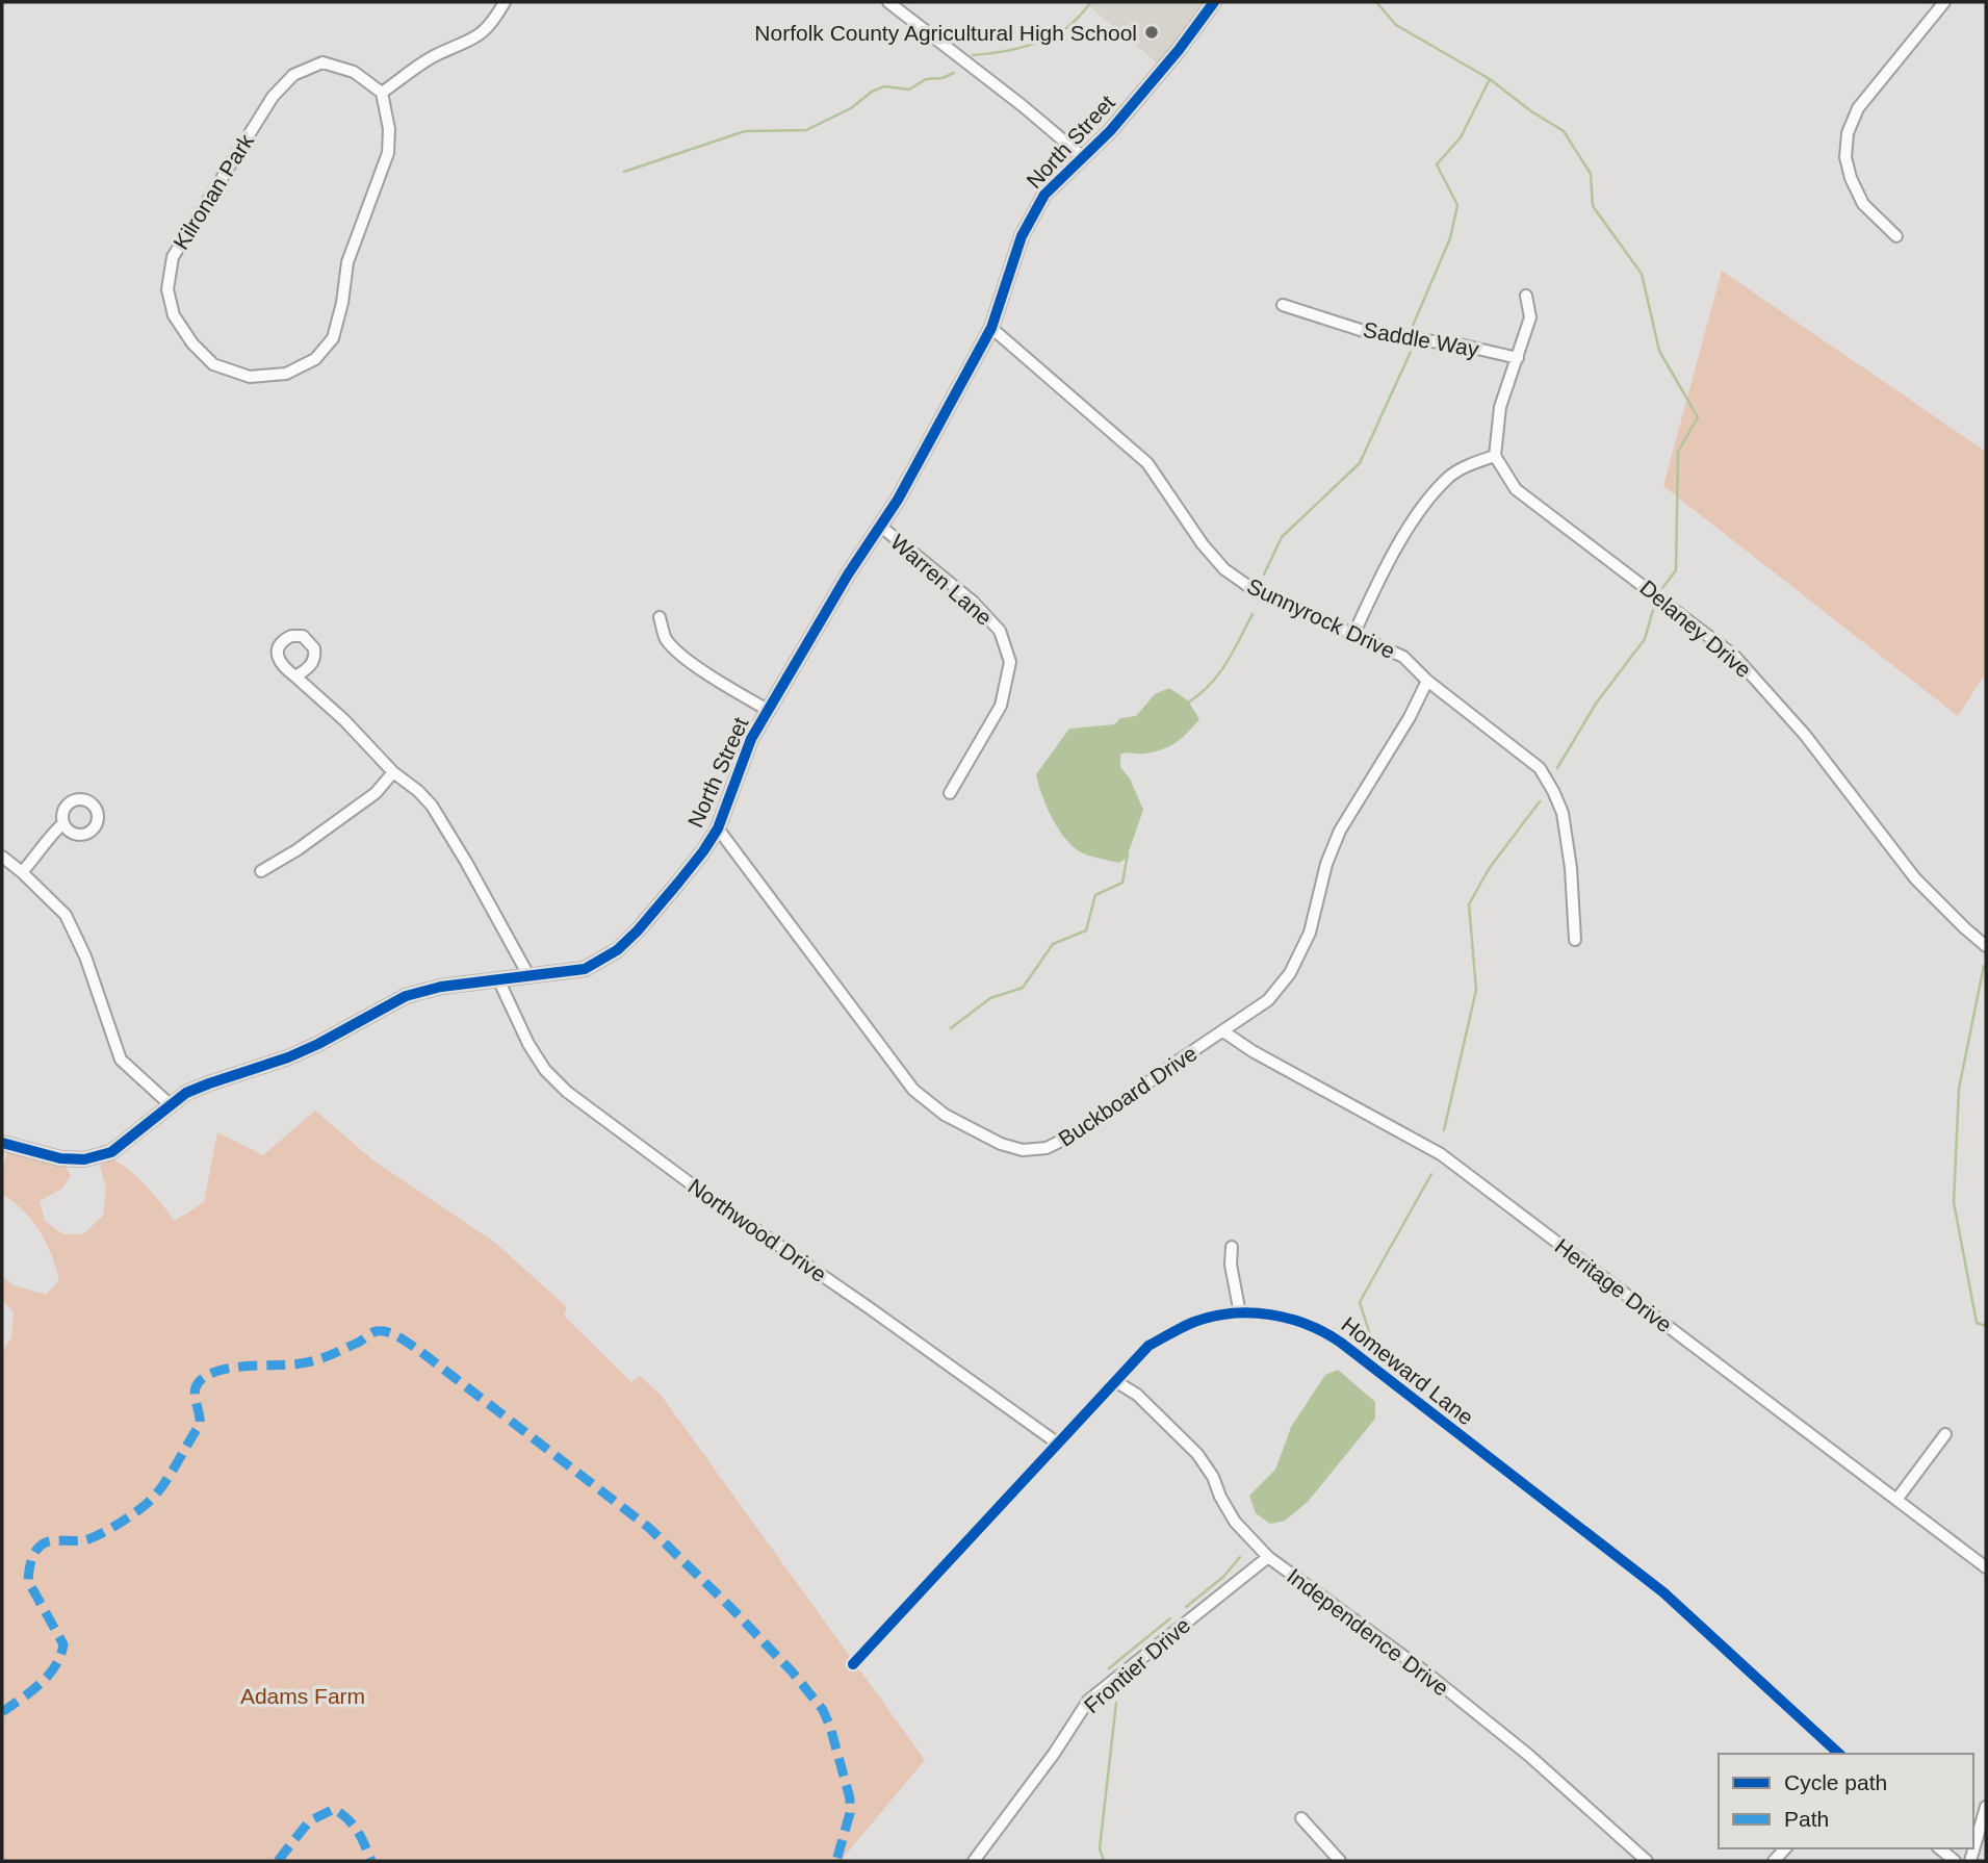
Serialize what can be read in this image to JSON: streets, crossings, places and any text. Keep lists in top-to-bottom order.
{
  "streets": {
    "street": [
      "North Street",
      "Kilronan Park",
      "Saddle Way",
      "Warren Lane",
      "Sunnyrock Drive",
      "Delaney Drive",
      "Buckboard Drive",
      "Northwood Drive",
      "Heritage Drive",
      "Homeward Lane",
      "Independence Drive",
      "Frontier Drive"
    ]
  },
  "crossings": [
    ["North Street", "Warren Lane"],
    ["North Street", "Sunnyrock Drive"],
    ["North Street", "Buckboard Drive"],
    ["North Street", "Northwood Drive"],
    ["Sunnyrock Drive", "Buckboard Drive"],
    ["Buckboard Drive", "Heritage Drive"],
    ["Northwood Drive", "Homeward Lane"],
    ["Homeward Lane", "Independence Drive"],
    ["Independence Drive", "Frontier Drive"]
  ],
  "parks": ["Adams Farm"],
  "places": ["Norfolk County Agricultural High School"],
  "legend": ["Cycle path", "Path"]
}
